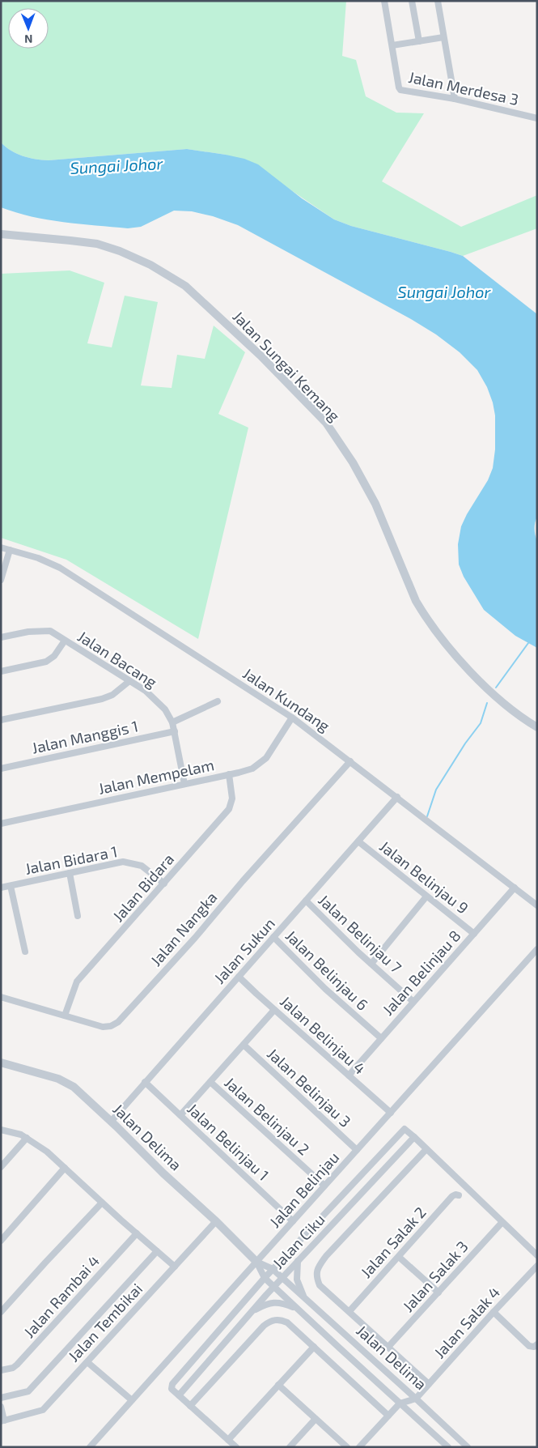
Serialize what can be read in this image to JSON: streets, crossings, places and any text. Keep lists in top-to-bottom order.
{
  "streets": {
    "street": [
      "Jalan Merdesa 3",
      "Jalan Sungai Kemang",
      "Jalan Bacang",
      "Jalan Kundang",
      "Jalan Manggis 1",
      "Jalan Mempelam",
      "Jalan Bidara 1",
      "Jalan Belinjau 9",
      "Jalan Bidara",
      "Jalan Nangka",
      "Jalan Belinjau 7",
      "Jalan Sukun",
      "Jalan Belinjau 6",
      "Jalan Belinjau 8",
      "Jalan Belinjau 4",
      "Jalan Belinjau 3",
      "Jalan Belinjau 2",
      "Jalan Delima",
      "Jalan Belinjau 1",
      "Jalan Belinjau",
      "Jalan Ciku",
      "Jalan Salak 2",
      "Jalan Salak 3",
      "Jalan Rambai 4",
      "Jalan Tembikai",
      "Jalan Salak 4"
    ]
  },
  "crossings": [
    ["Jalan Bacang", "Jalan Manggis 1"],
    ["Jalan Bacang", "Jalan Mempelam"],
    ["Jalan Kundang", "Jalan Mempelam"],
    ["Jalan Kundang", "Jalan Nangka"],
    ["Jalan Kundang", "Jalan Sukun"],
    ["Jalan Kundang", "Jalan Belinjau 8"],
    ["Jalan Mempelam", "Jalan Bidara"],
    ["Jalan Bidara 1", "Jalan Bidara"],
    ["Jalan Belinjau 9", "Jalan Sukun"],
    ["Jalan Belinjau 9", "Jalan Belinjau 8"],
    ["Jalan Bidara", "Jalan Nangka"],
    ["Jalan Belinjau 7", "Jalan Sukun"],
    ["Jalan Belinjau 7", "Jalan Belinjau 8"],
    ["Jalan Sukun", "Jalan Belinjau 6"],
    ["Jalan Sukun", "Jalan Belinjau 4"],
    ["Jalan Sukun", "Jalan Delima"],
    ["Jalan Sukun", "Jalan Belinjau 1"],
    ["Jalan Belinjau 6", "Jalan Belinjau 8"],
    ["Jalan Belinjau 8", "Jalan Belinjau 4"],
    ["Jalan Belinjau 4", "Jalan Belinjau"],
    ["Jalan Belinjau 3", "Jalan Belinjau"],
    ["Jalan Belinjau 2", "Jalan Belinjau"],
    ["Jalan Delima", "Jalan Belinjau"],
    ["Jalan Delima", "Jalan Ciku"],
    ["Jalan Delima", "Jalan Tembikai"],
    ["Jalan Delima", "Jalan Salak 4"],
    ["Jalan Belinjau 1", "Jalan Belinjau"]
  ],
  "water": ["Sungai Johor"],
  "north": "bottom"
}
